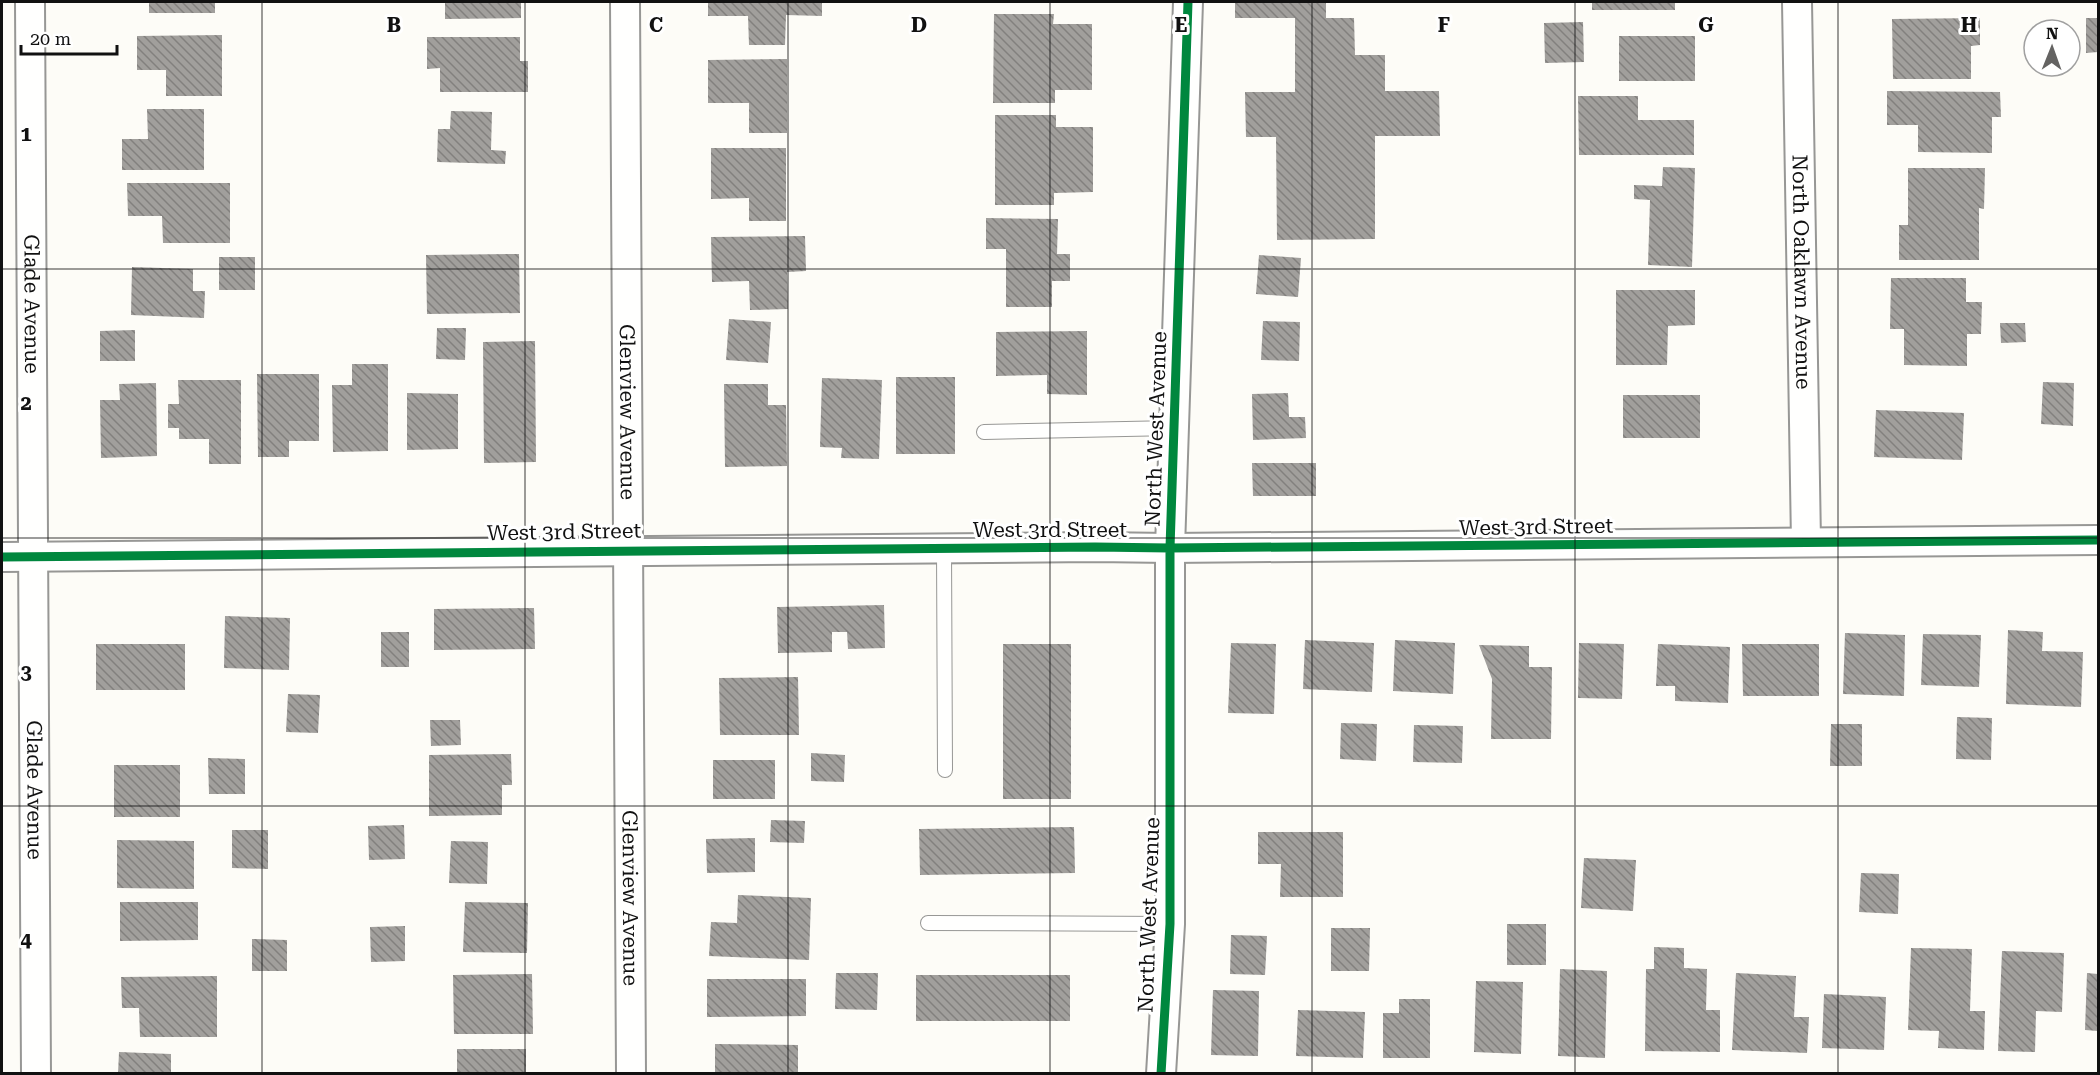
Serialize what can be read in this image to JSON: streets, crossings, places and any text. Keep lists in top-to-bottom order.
{
  "streets": {
    "street": [
      "North Oaklawn Avenue",
      "Glade Avenue",
      "Glenview Avenue",
      "North West Avenue",
      "West 3rd Street"
    ]
  },
  "crossings": [
    ["North Oaklawn Avenue", "West 3rd Street"],
    ["Glade Avenue", "West 3rd Street"],
    ["Glenview Avenue", "West 3rd Street"],
    ["North West Avenue", "West 3rd Street"]
  ],
  "scale_bar": "20 m",
  "north": "top",
  "grid": {
    "columns": [
      "B",
      "C",
      "D",
      "E",
      "F",
      "G",
      "H"
    ],
    "rows": [
      "1",
      "2",
      "3",
      "4"
    ]
  }
}
